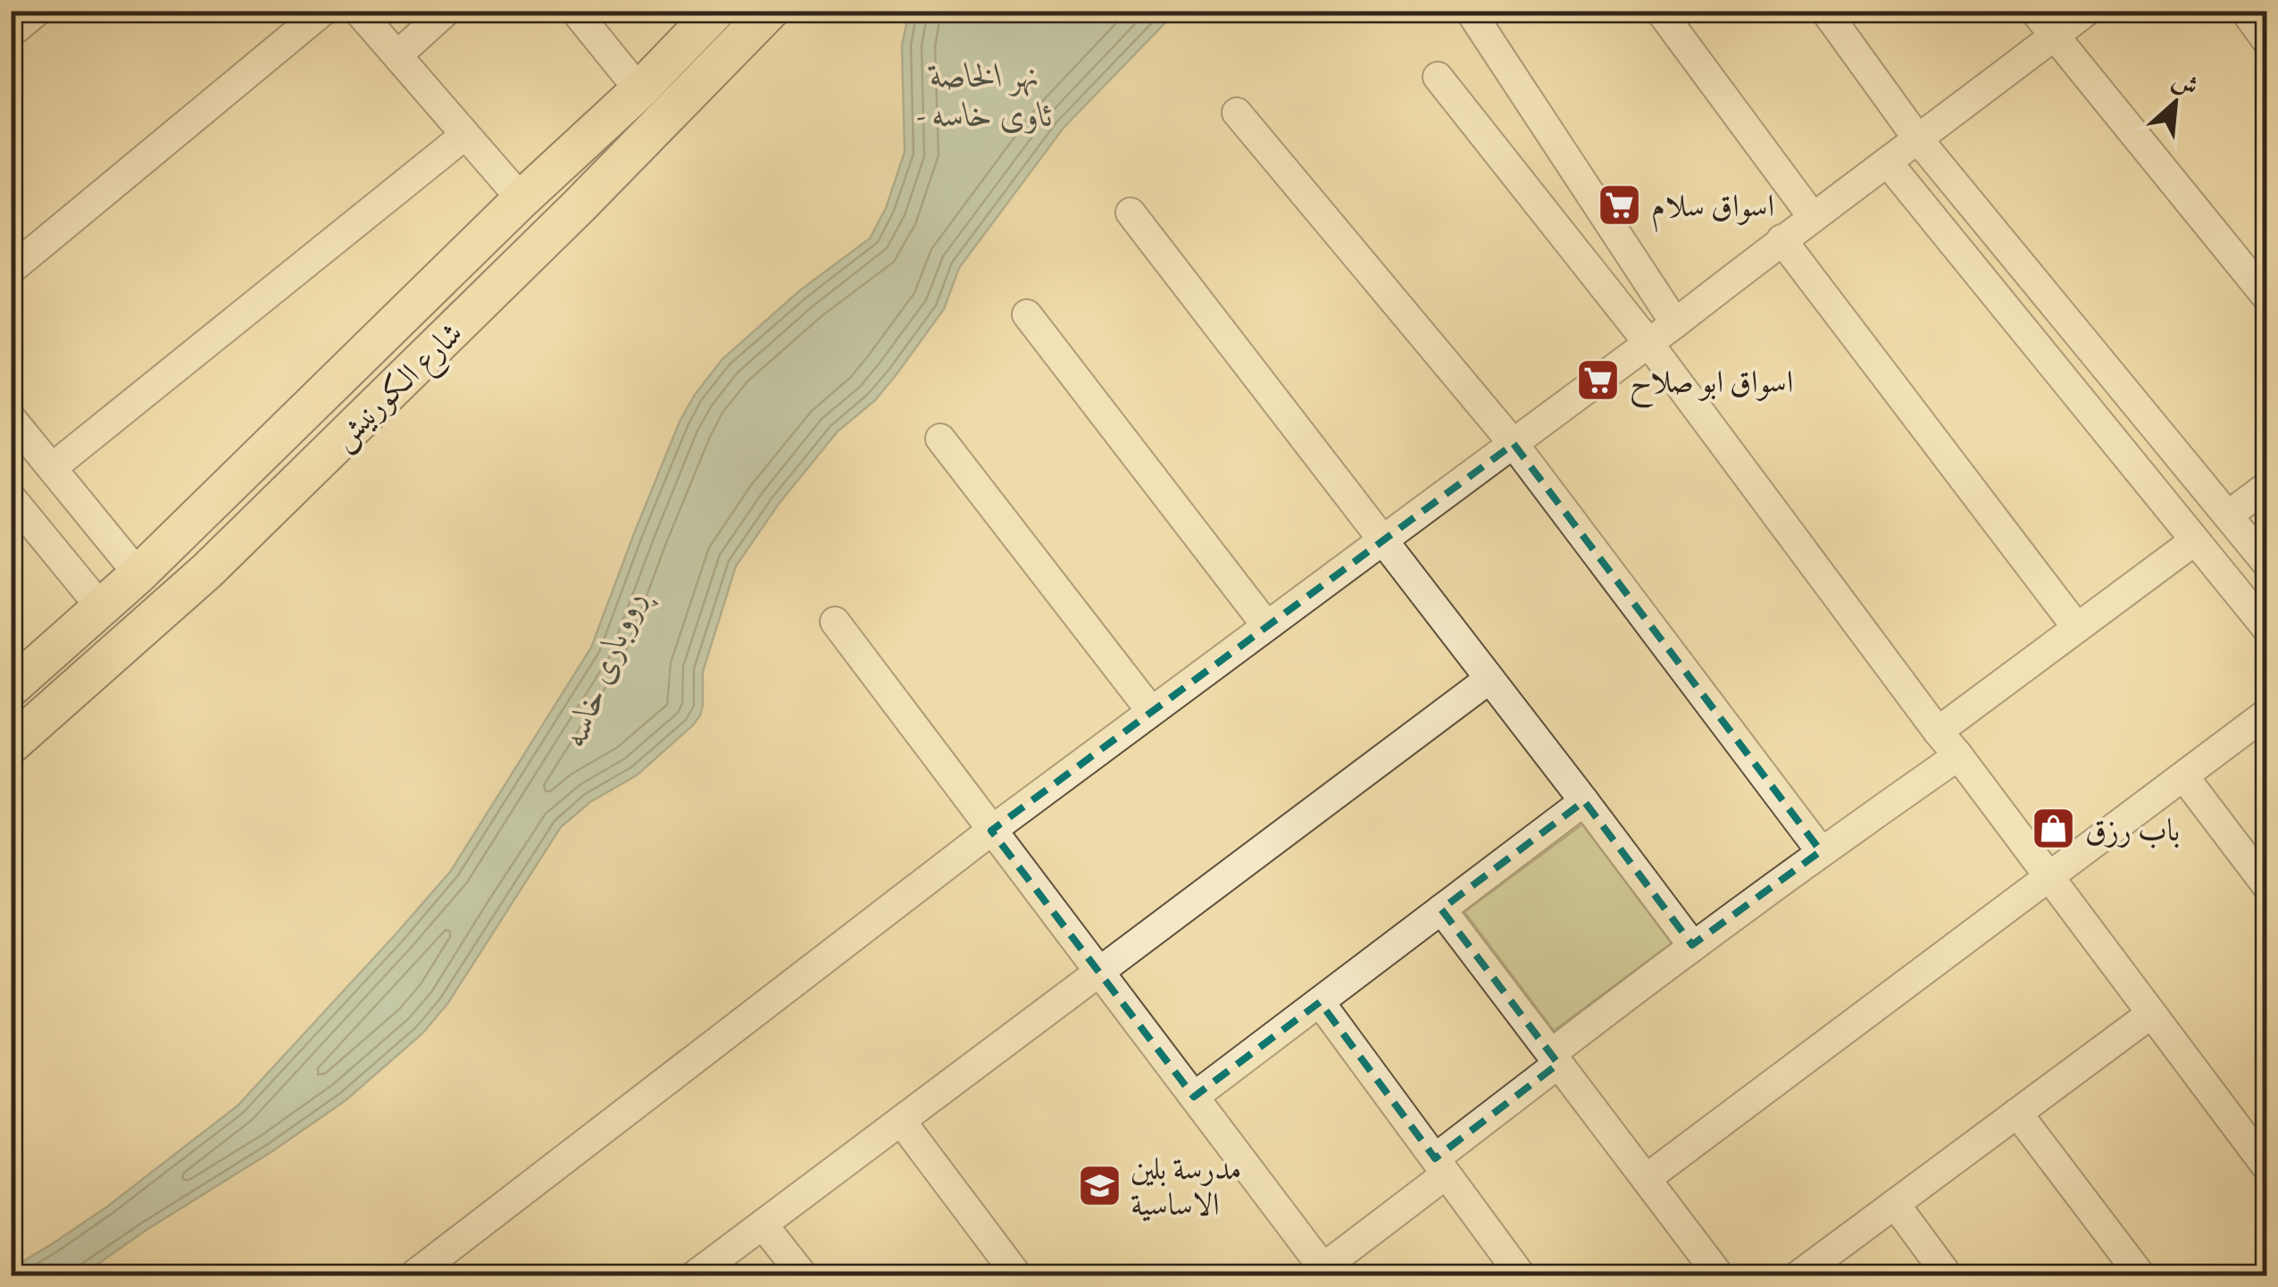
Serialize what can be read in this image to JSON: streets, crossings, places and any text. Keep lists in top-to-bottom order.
{
  "streets": {
    "main road": ["شارع الكورنيش"]
  },
  "water": ["نهر الخاصة - ئاوی خاسە", "ڕووباری خاسە"],
  "places": {
    "supermarket": ["اسواق سلام", "اسواق ابو صلاح"],
    "shop": ["باب رزق"],
    "school or university": ["مدرسة بلين الاساسية"]
  },
  "north": "top right"
}
